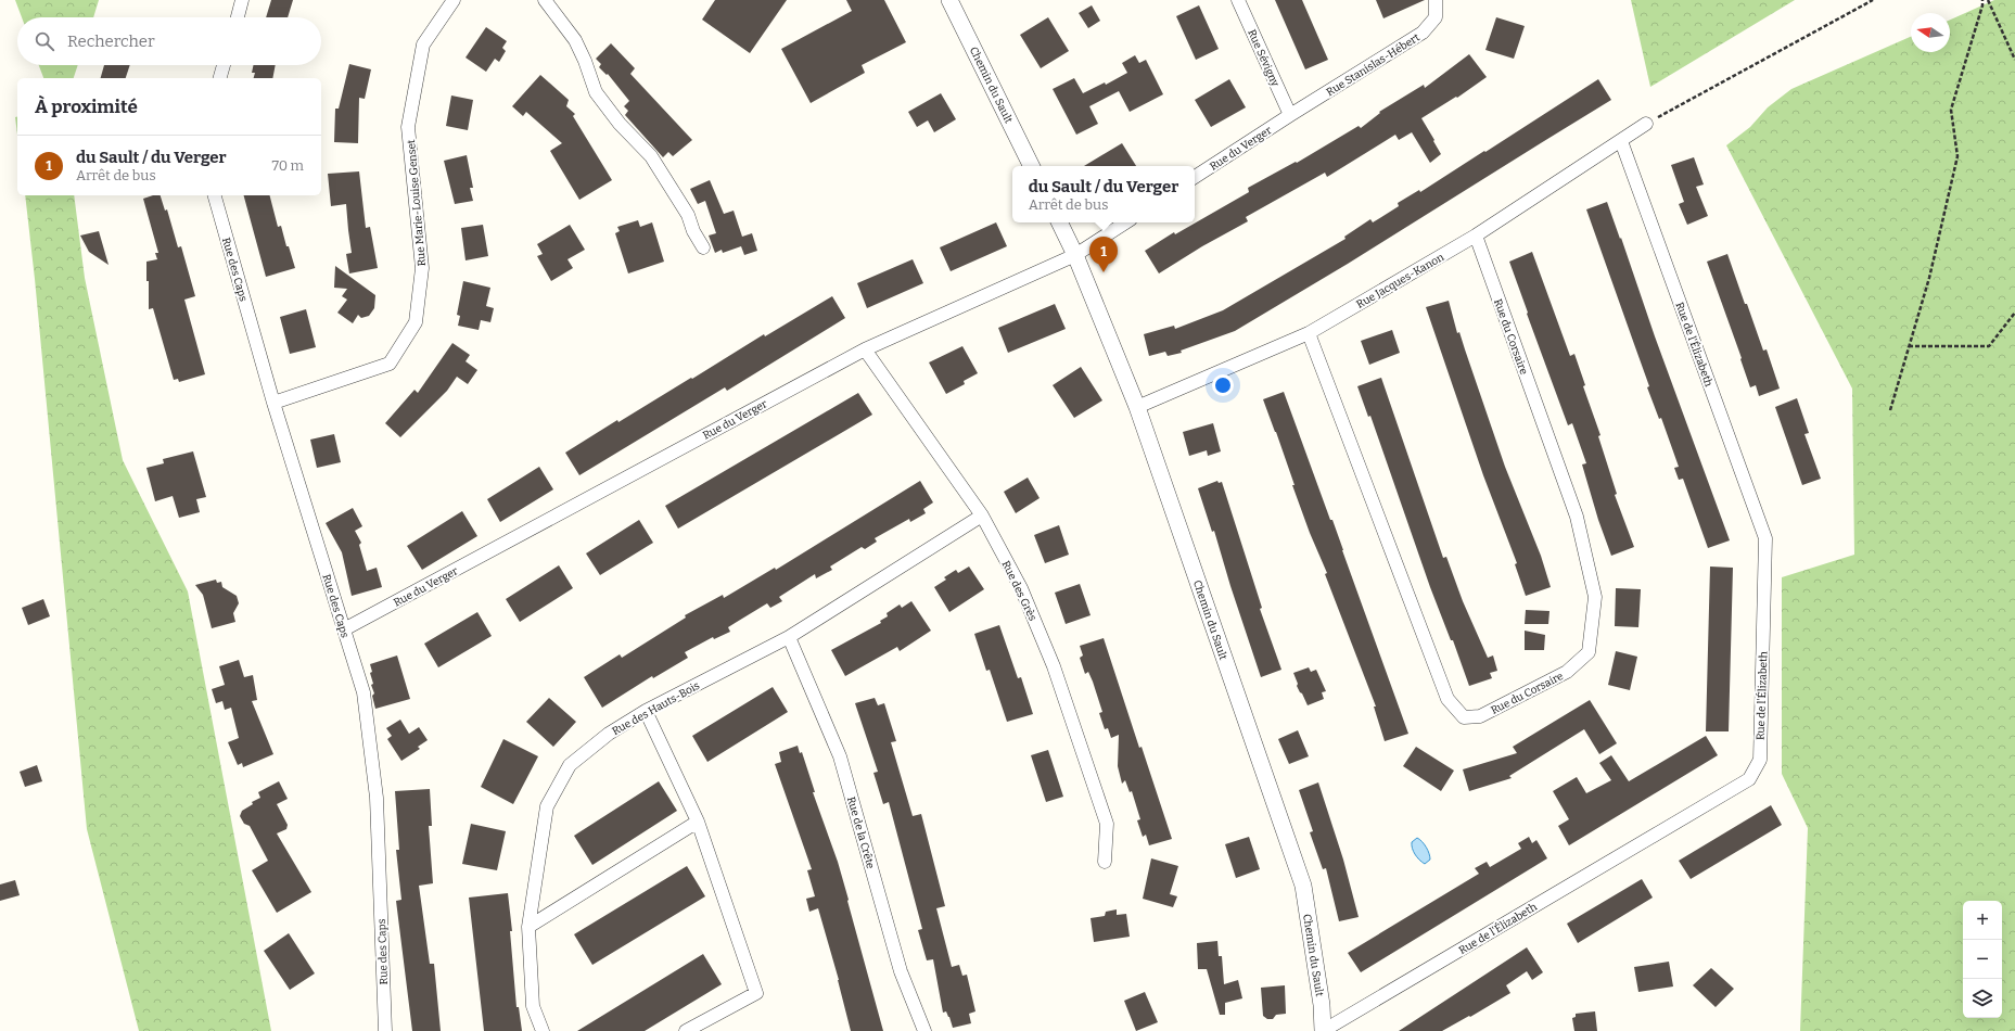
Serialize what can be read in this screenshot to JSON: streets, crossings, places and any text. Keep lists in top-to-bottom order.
{
  "streets": {
    "street": [
      "Rue Sévigny",
      "Rue Stanislas-Hébert",
      "Chemin du Sault",
      "Rue du Verger",
      "Rue Marie-Louise Genset",
      "Rue des Caps",
      "Rue Jacques-Kanon",
      "Rue du Corsaire",
      "Rue de l'Élizabeth",
      "Rue des Grès",
      "Rue des Hauts-Bois",
      "Rue de la Crête"
    ]
  },
  "crossings": [
    ["Rue Sévigny", "Rue Stanislas-Hébert"],
    ["Rue Sévigny", "Rue du Verger"],
    ["Rue Stanislas-Hébert", "Rue du Verger"],
    ["Chemin du Sault", "Rue du Verger"],
    ["Chemin du Sault", "Rue Jacques-Kanon"],
    ["Chemin du Sault", "Rue de l'Élizabeth"],
    ["Rue du Verger", "Rue des Caps"],
    ["Rue du Verger", "Rue des Grès"],
    ["Rue Marie-Louise Genset", "Rue des Caps"],
    ["Rue Jacques-Kanon", "Rue du Corsaire"],
    ["Rue Jacques-Kanon", "Rue de l'Élizabeth"],
    ["Rue des Grès", "Rue des Hauts-Bois"],
    ["Rue des Hauts-Bois", "Rue de la Crête"]
  ],
  "north": "left",
  "page": {
    "search": "Rechercher",
    "heading": "À proximité",
    "list": [
      {
        "mark": "1",
        "name": "du Sault / du Verger",
        "note": "Arrêt de bus",
        "value": "70 m"
      }
    ],
    "popup": ["du Sault / du Verger", "Arrêt de bus"],
    "pins": "1",
    "map_buttons": ["+", "−"]
  }
}
